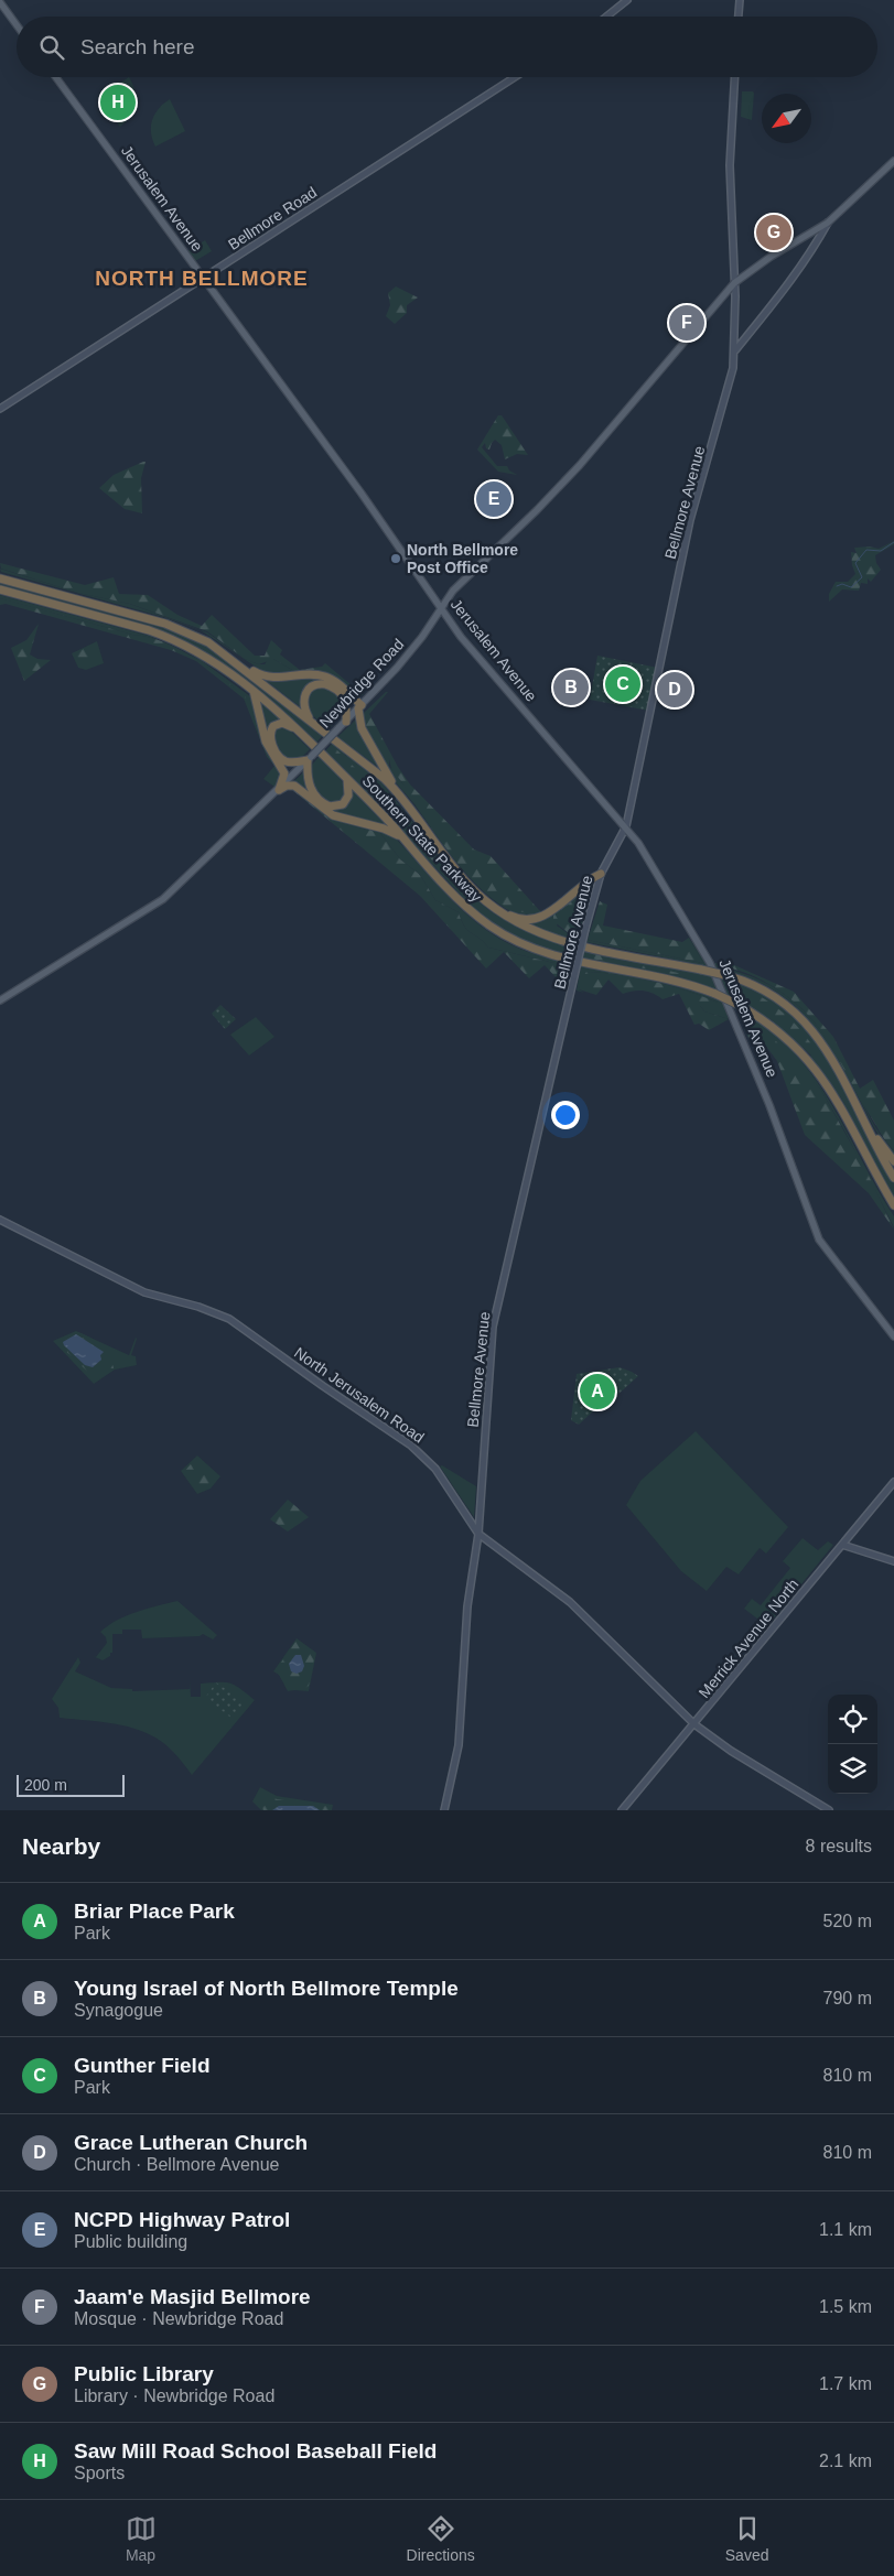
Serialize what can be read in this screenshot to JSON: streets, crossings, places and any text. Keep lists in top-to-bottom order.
{
  "streets": {
    "highway": ["Southern State Parkway"],
    "main road": [
      "Jerusalem Avenue",
      "Bellmore Road",
      "Bellmore Avenue",
      "Newbridge Road",
      "North Jerusalem Road",
      "Merrick Avenue North"
    ]
  },
  "crossings": [
    ["Jerusalem Avenue", "Bellmore Road"],
    ["Jerusalem Avenue", "Bellmore Avenue"],
    ["Jerusalem Avenue", "Newbridge Road"],
    ["Bellmore Avenue", "Newbridge Road"],
    ["Bellmore Avenue", "North Jerusalem Road"],
    ["North Jerusalem Road", "Merrick Avenue North"]
  ],
  "districts": ["NORTH BELLMORE"],
  "places": ["North Bellmore Post Office"],
  "scale_bar": "200 m",
  "north": "bottom left",
  "page": {
    "search": "Search here",
    "pins": [
      "H",
      "G",
      "F",
      "E",
      "C",
      "B",
      "D",
      "A"
    ],
    "scale": "200 m",
    "heading": ["Nearby", "8 results"],
    "list": [
      {
        "mark": "A",
        "name": "Briar Place Park",
        "note": "Park",
        "value": "520 m"
      },
      {
        "mark": "B",
        "name": "Young Israel of North Bellmore Temple",
        "note": "Synagogue",
        "value": "790 m"
      },
      {
        "mark": "C",
        "name": "Gunther Field",
        "note": "Park",
        "value": "810 m"
      },
      {
        "mark": "D",
        "name": "Grace Lutheran Church",
        "note": "Church · Bellmore Avenue",
        "value": "810 m"
      },
      {
        "mark": "E",
        "name": "NCPD Highway Patrol",
        "note": "Public building",
        "value": "1.1 km"
      },
      {
        "mark": "F",
        "name": "Jaam'e Masjid Bellmore",
        "note": "Mosque · Newbridge Road",
        "value": "1.5 km"
      },
      {
        "mark": "G",
        "name": "Public Library",
        "note": "Library · Newbridge Road",
        "value": "1.7 km"
      },
      {
        "mark": "H",
        "name": "Saw Mill Road School Baseball Field",
        "note": "Sports",
        "value": "2.1 km"
      }
    ],
    "nav": ["Map", "Directions", "Saved"]
  }
}
